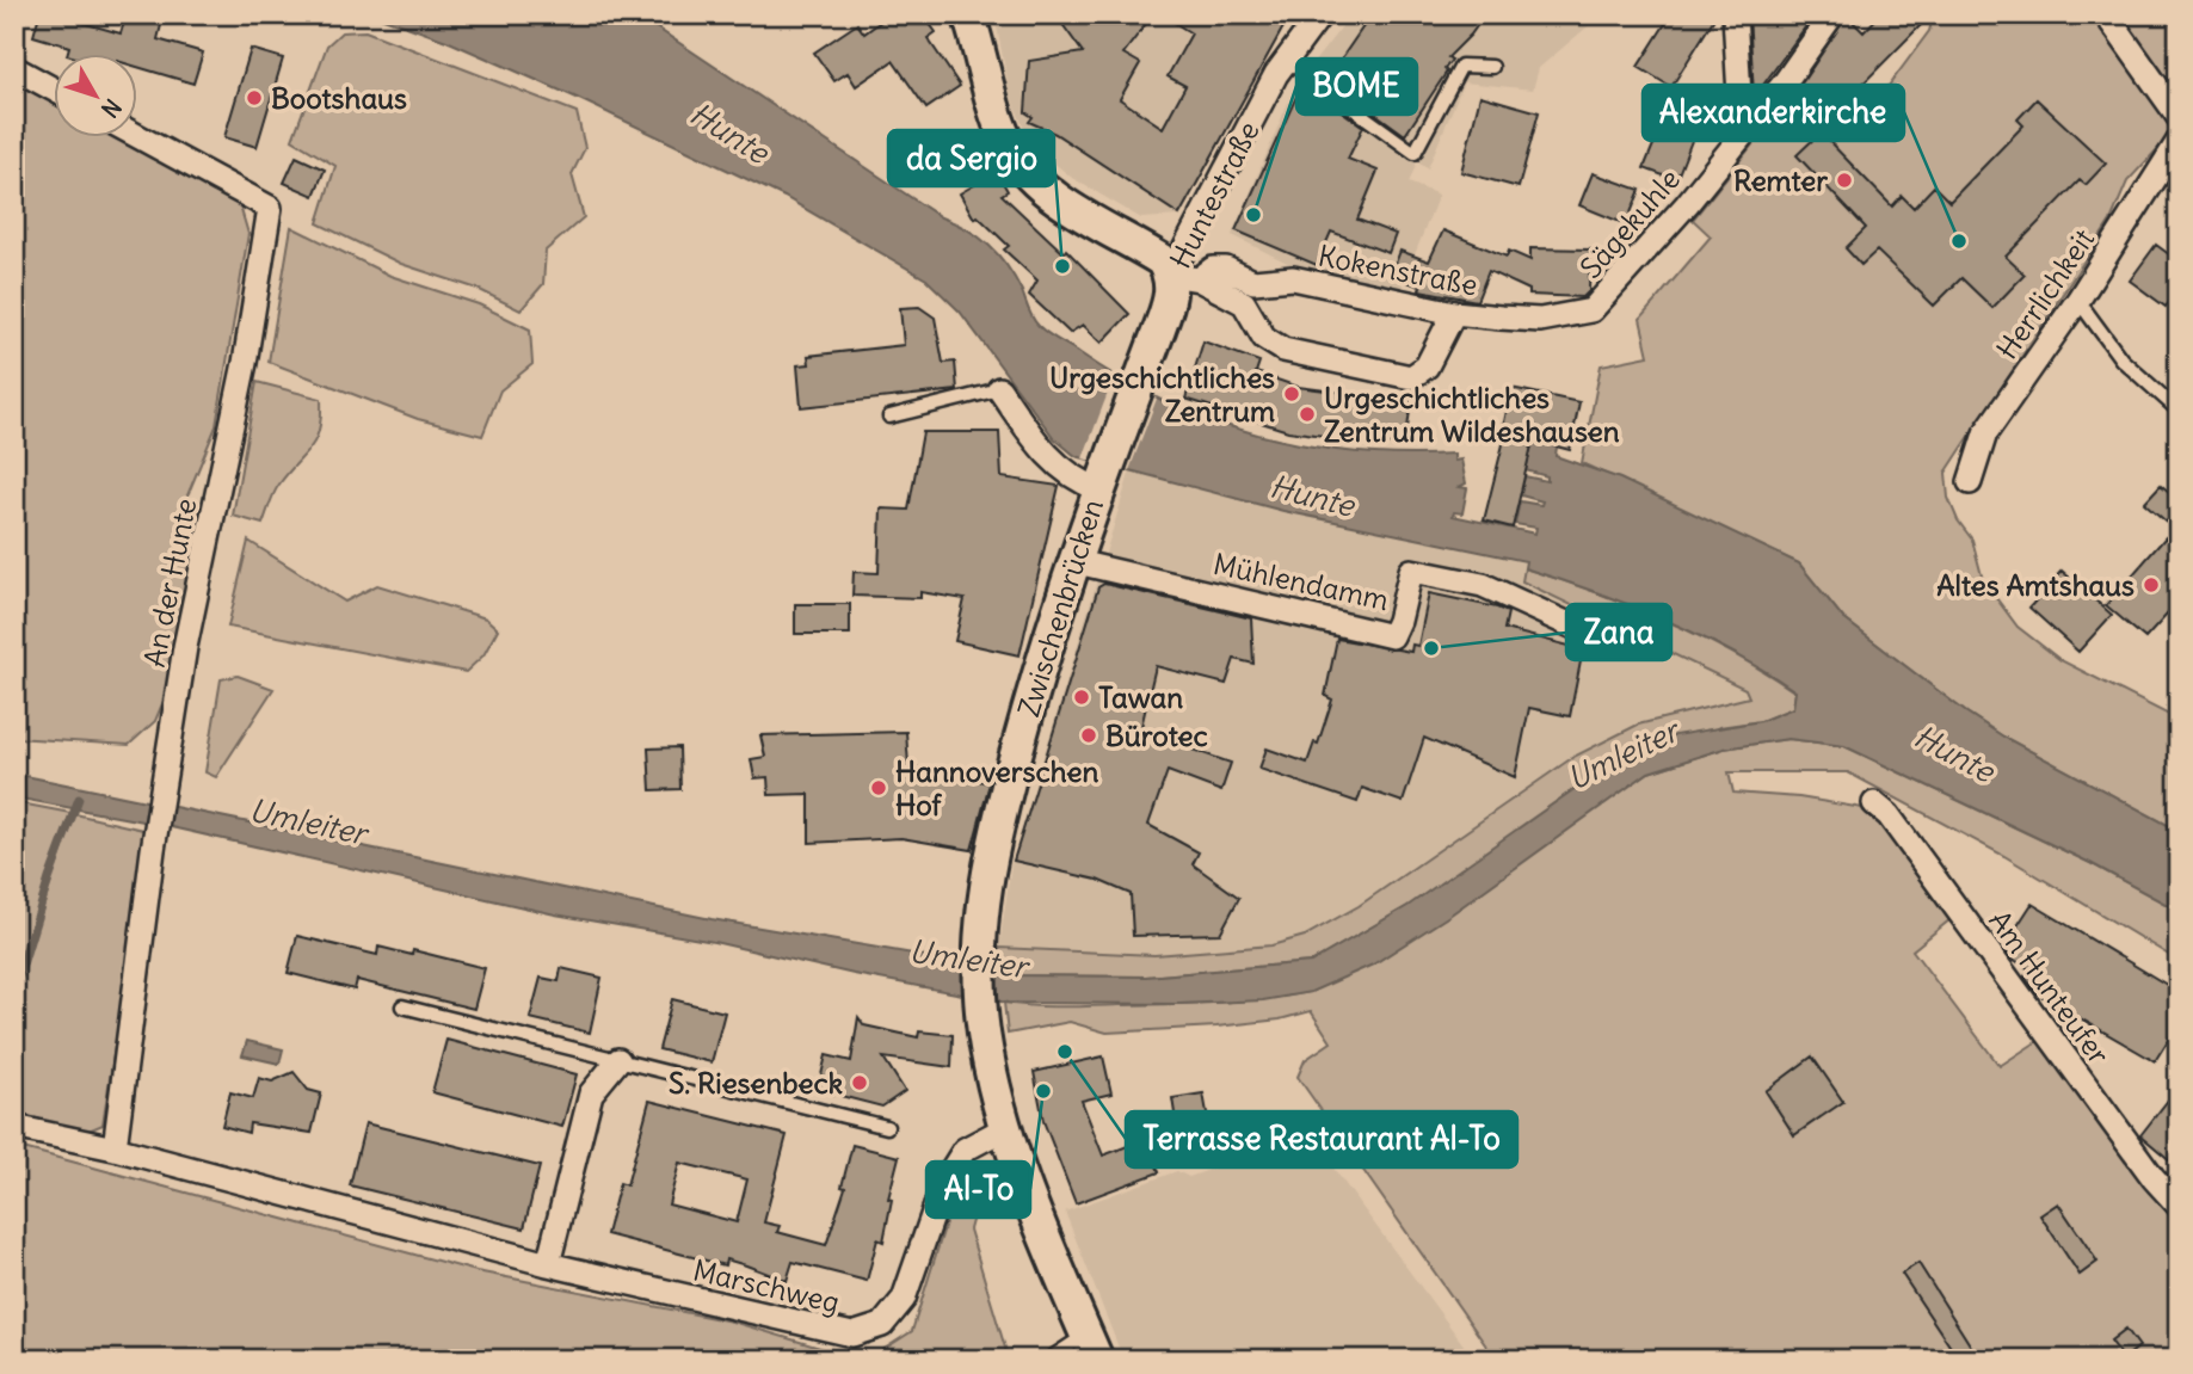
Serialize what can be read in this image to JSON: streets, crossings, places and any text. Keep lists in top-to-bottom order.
{
  "streets": {
    "street": [
      "Huntestraße",
      "Sägekuhle",
      "Kokenstraße",
      "Herrlichkeit",
      "Mühlendamm",
      "An der Hunte",
      "Zwischenbrücken",
      "Am Hunteufer",
      "Marschweg"
    ]
  },
  "crossings": [
    ["Huntestraße", "Kokenstraße"],
    ["Huntestraße", "Zwischenbrücken"],
    ["Sägekuhle", "Kokenstraße"],
    ["Mühlendamm", "Zwischenbrücken"],
    ["An der Hunte", "Marschweg"],
    ["Zwischenbrücken", "Marschweg"]
  ],
  "water": ["Hunte", "Umleiter"],
  "places": [
    "Bootshaus",
    "Remter",
    "BOME",
    "Alexanderkirche",
    "da Sergio",
    "Urgeschichtliches Zentrum",
    "Urgeschichtliches Zentrum Wildeshausen",
    "Altes Amtshaus",
    "Zana",
    "Tawan",
    "Bürotec",
    "Hannoverschen Hof",
    "Terrasse Restaurant Al-To",
    "S. Riesenbeck",
    "Al-To"
  ],
  "north": "bottom right"
}
